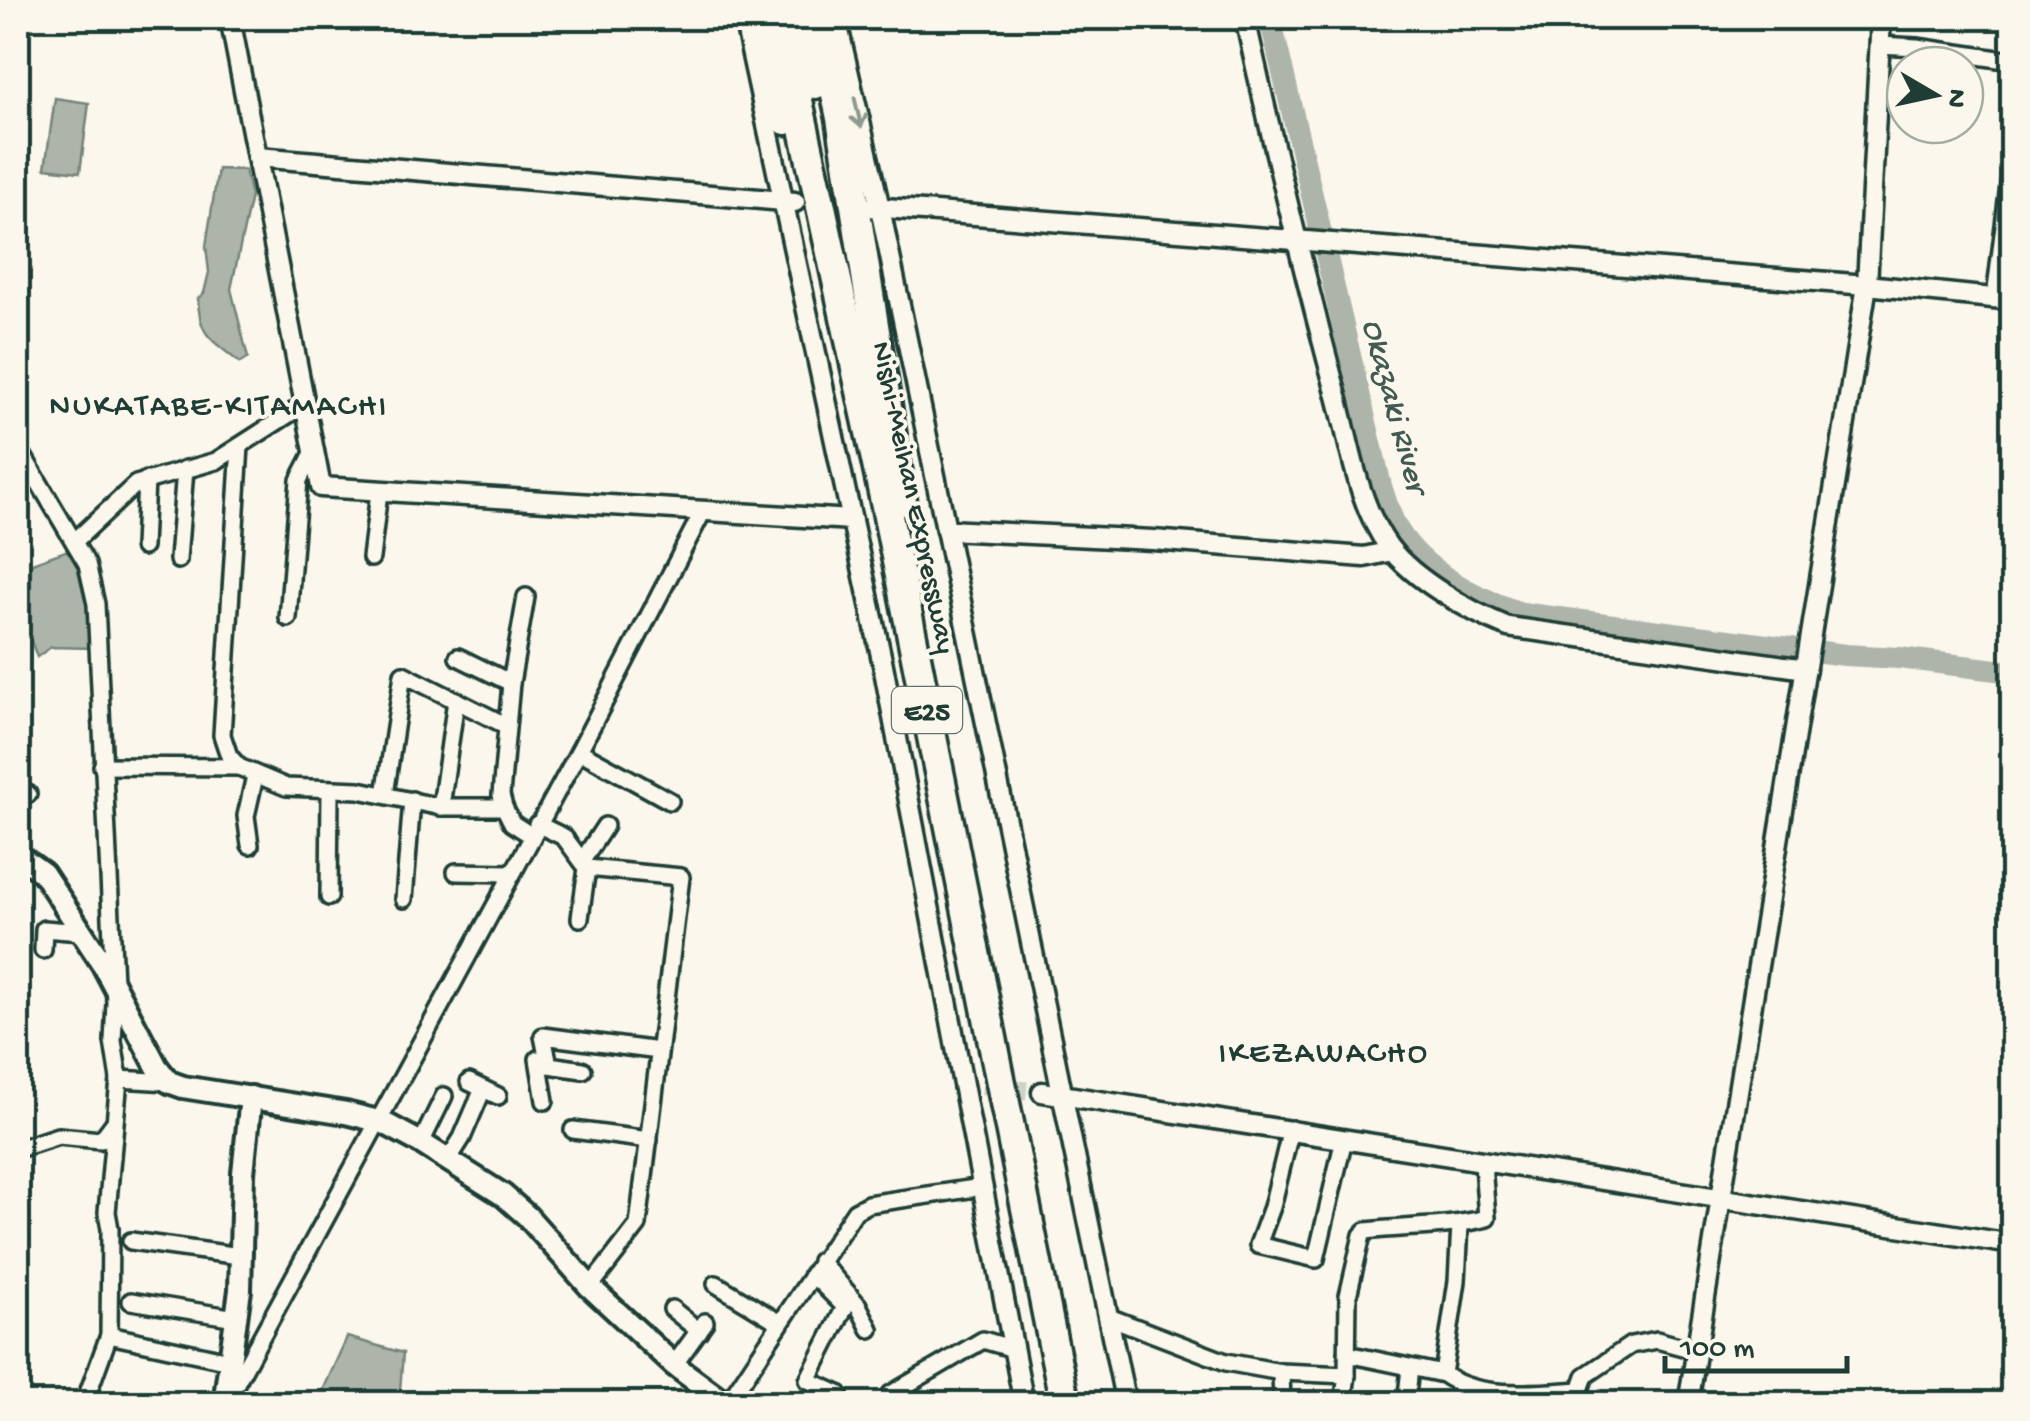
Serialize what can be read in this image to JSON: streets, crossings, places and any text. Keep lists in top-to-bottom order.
{
  "streets": {
    "highway": ["Nishi-Meihan Expressway", "E25"]
  },
  "districts": ["NUKATABE-KITAMACHI", "IKEZAWACHO"],
  "water": ["Okazaki River"],
  "scale_bar": "100 m",
  "north": "right"
}
